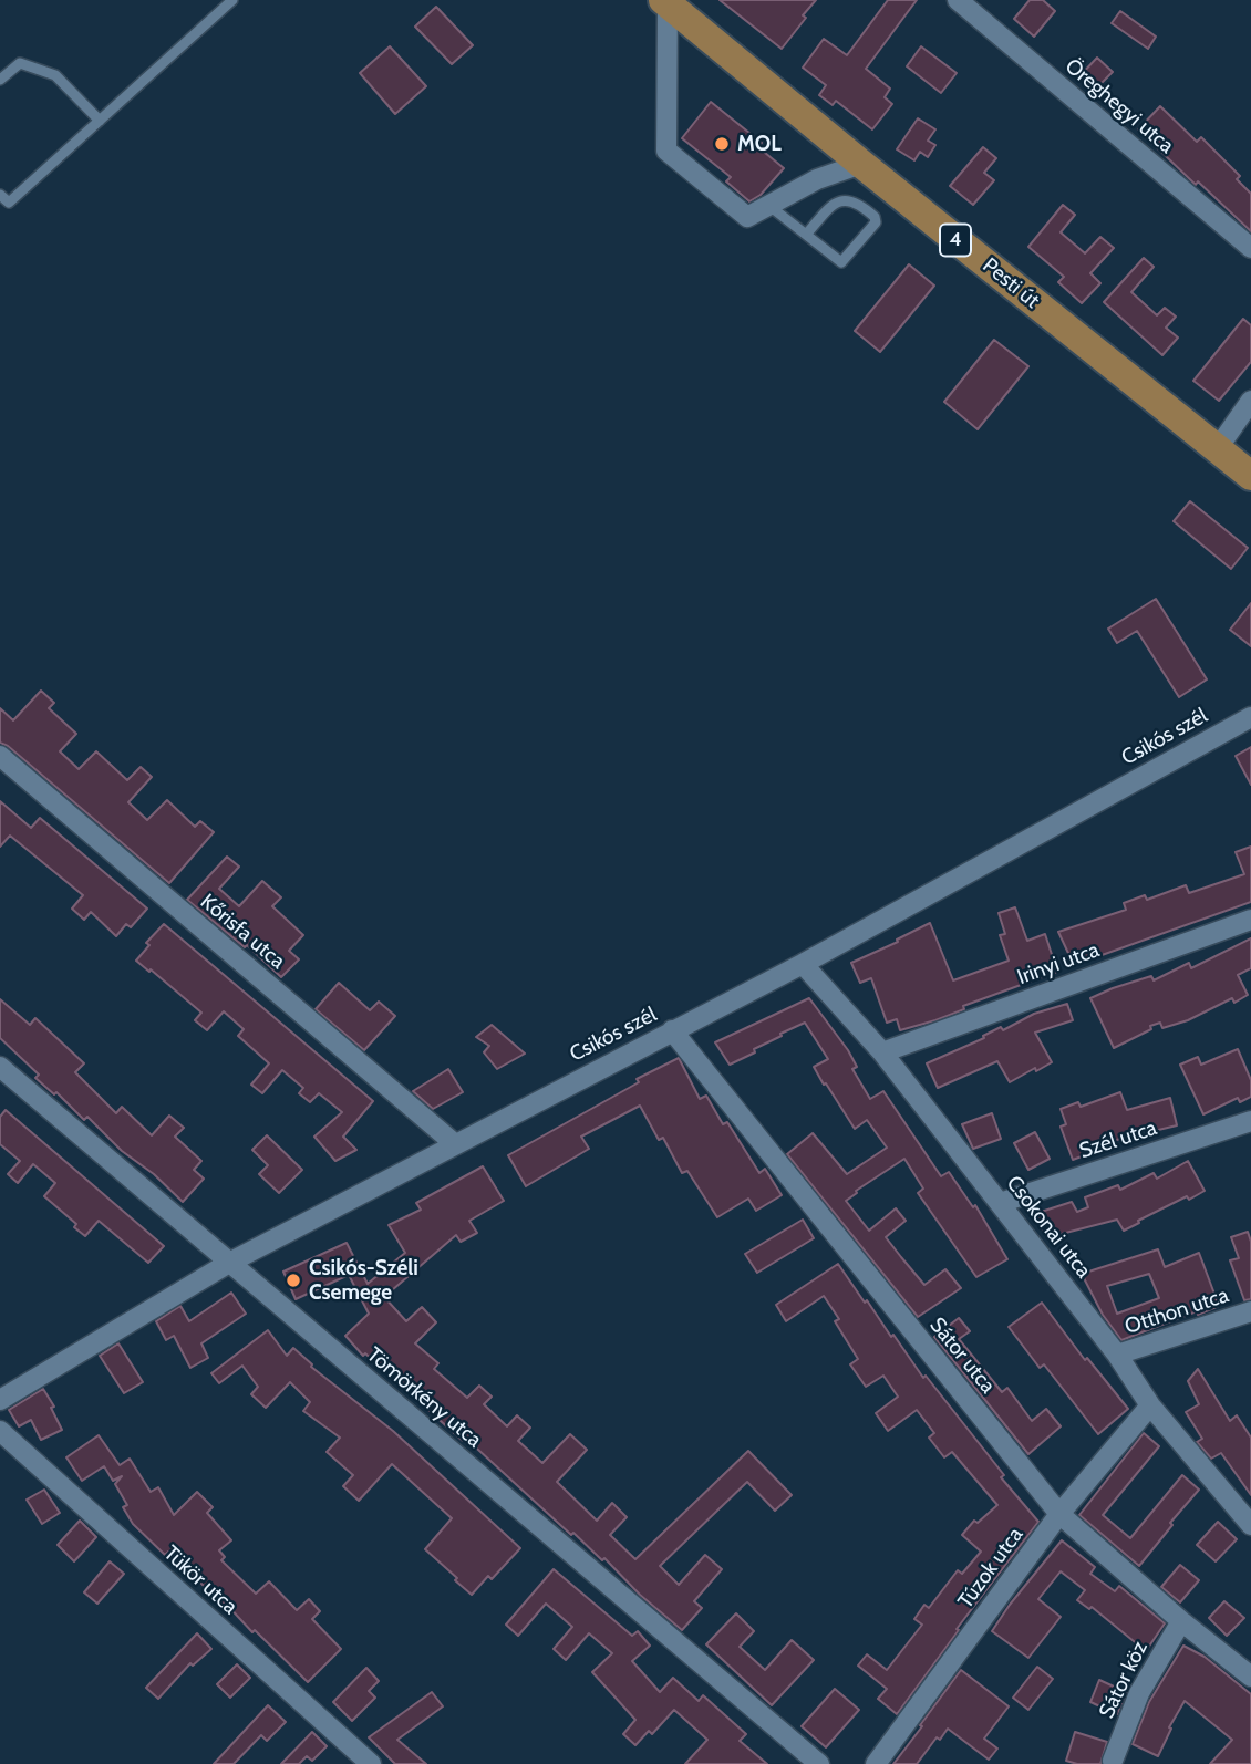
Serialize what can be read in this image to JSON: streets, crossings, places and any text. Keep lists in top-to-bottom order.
{
  "streets": {
    "main road": ["4", "Pesti út"],
    "street": [
      "Öreghegyi utca",
      "Csikós szél",
      "Kőrisfa utca",
      "Irinyi utca",
      "Szél utca",
      "Csokonai utca",
      "Otthon utca",
      "Sátor utca",
      "Tömörkény utca",
      "Túzok utca",
      "Tükör utca",
      "Sátor köz"
    ]
  },
  "crossings": [
    ["Csikós szél", "Kőrisfa utca"],
    ["Csikós szél", "Csokonai utca"],
    ["Csikós szél", "Sátor utca"],
    ["Csikós szél", "Tömörkény utca"],
    ["Irinyi utca", "Csokonai utca"],
    ["Szél utca", "Csokonai utca"],
    ["Csokonai utca", "Otthon utca"],
    ["Csokonai utca", "Túzok utca"],
    ["Sátor utca", "Túzok utca"],
    ["Sátor utca", "Sátor köz"]
  ],
  "places": ["MOL", "Csikós-Széli Csemege"]
}
